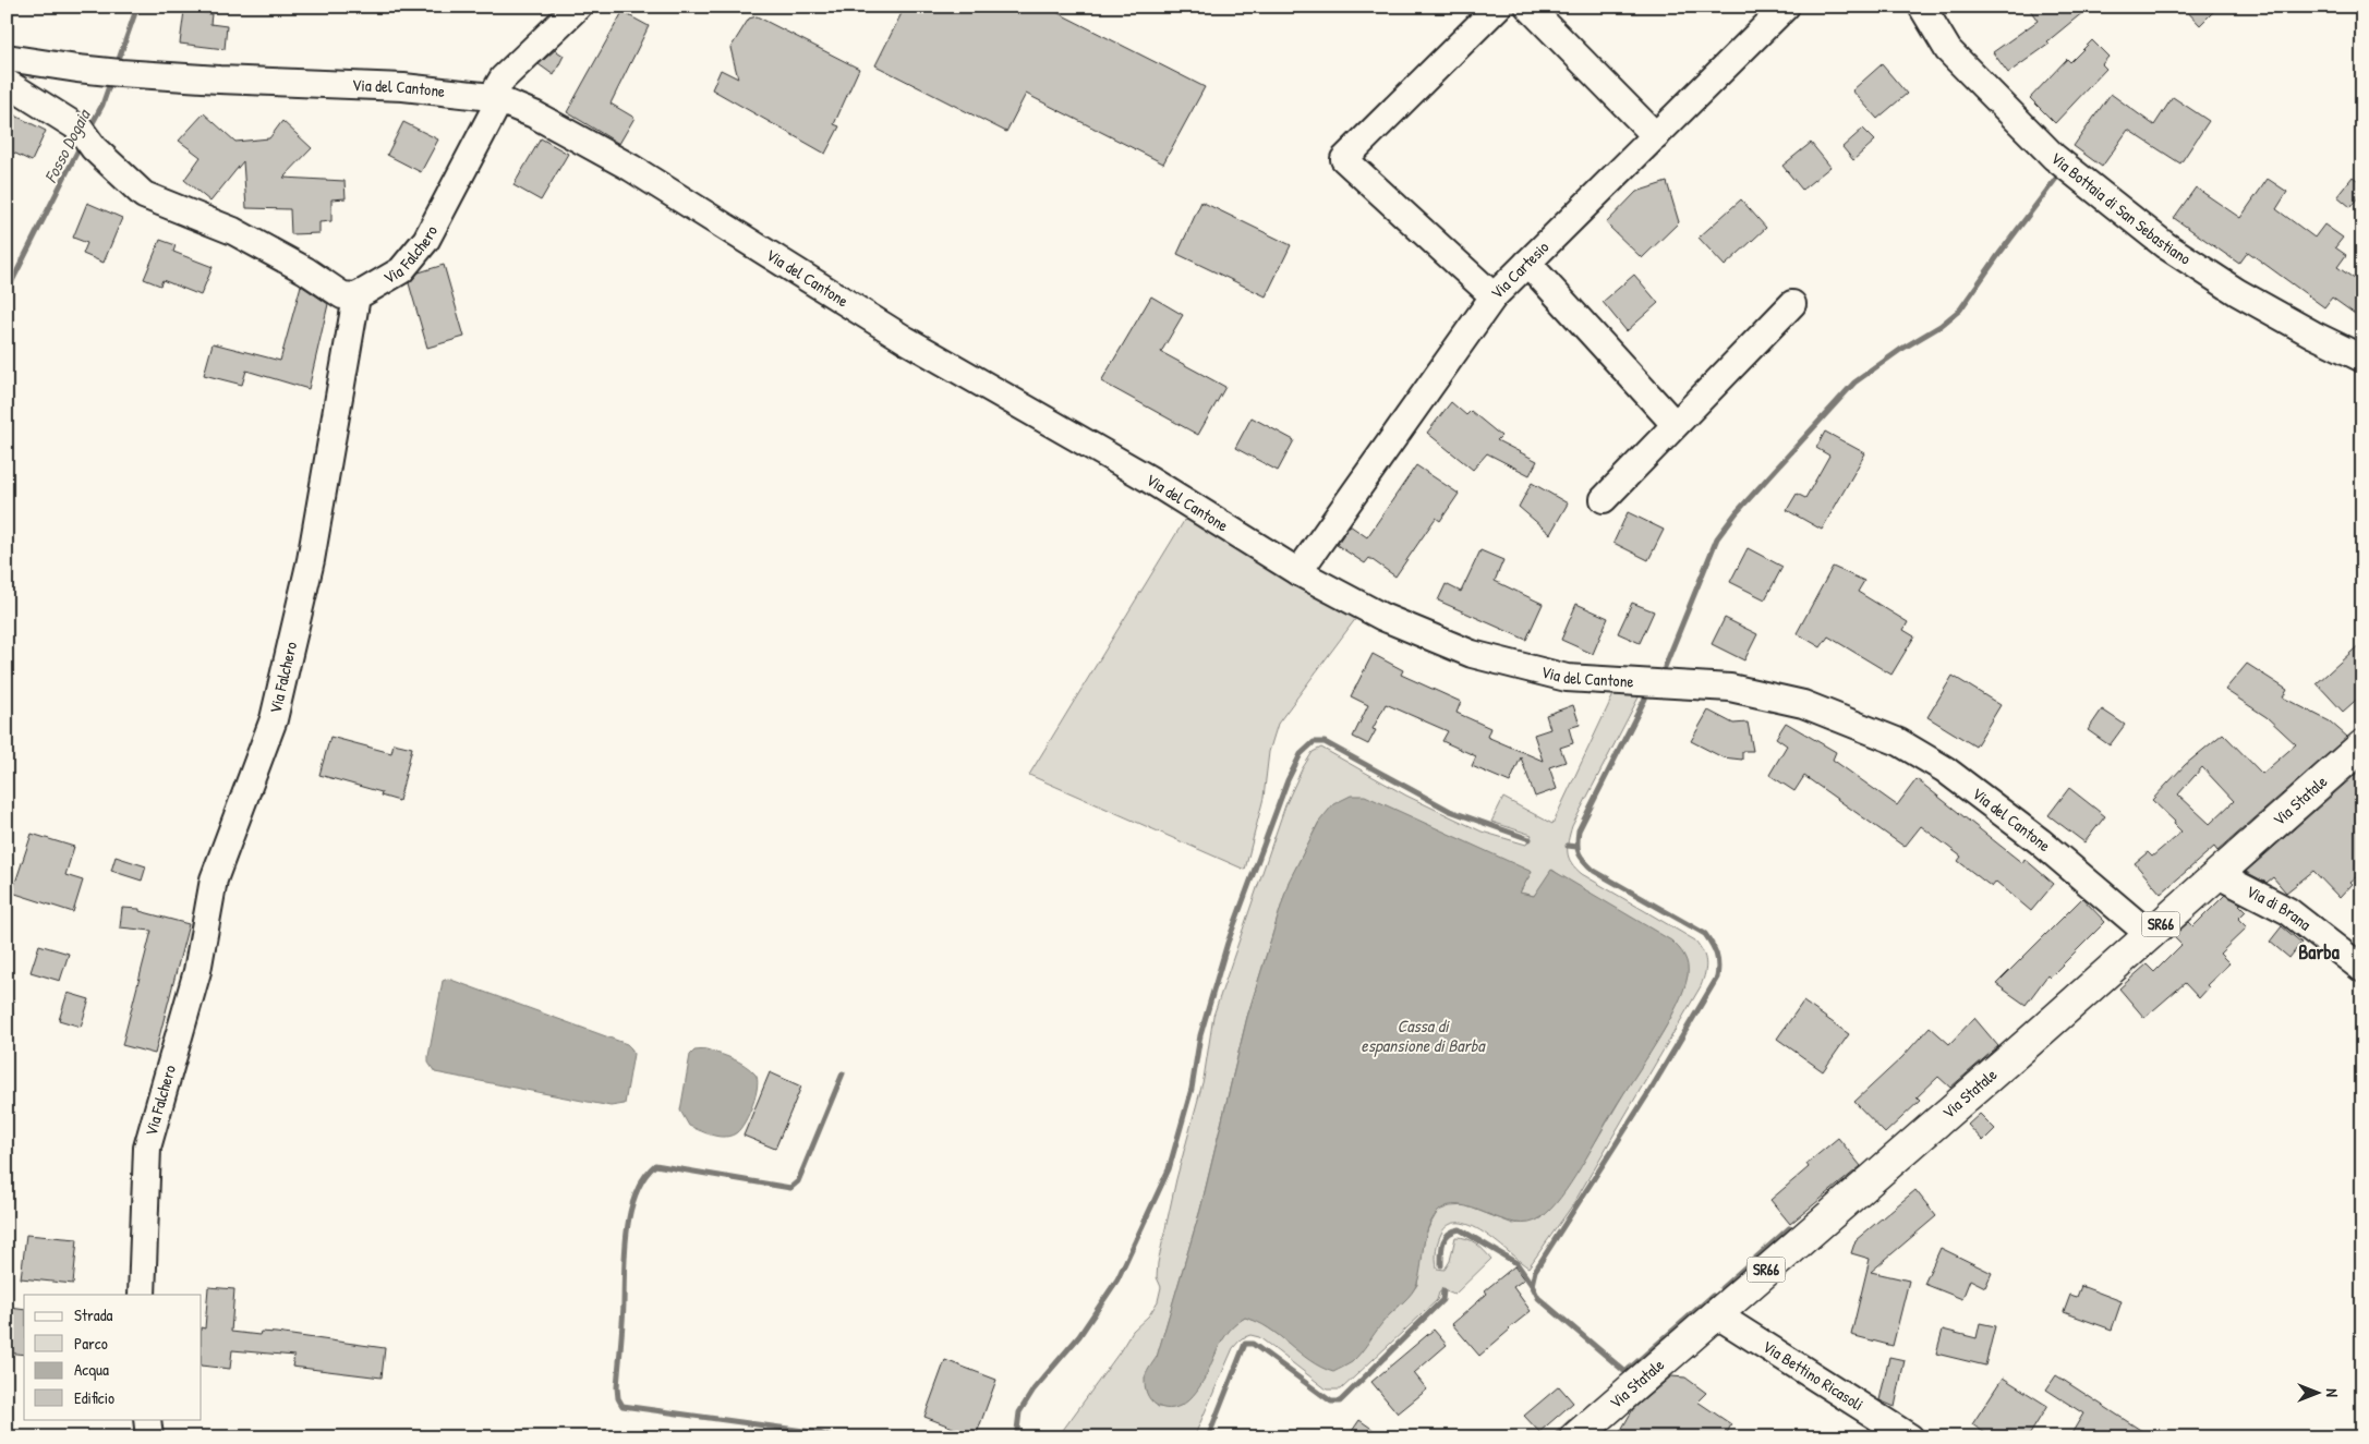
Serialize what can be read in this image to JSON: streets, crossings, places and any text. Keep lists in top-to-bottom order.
{
  "streets": {
    "main road": ["Via Statale", "SR66"],
    "street": [
      "Via del Cantone",
      "Via Bottaia di San Sebastiano",
      "Via Falchero",
      "Via Cartesio",
      "Via di Brana",
      "Via Bettino Ricasoli"
    ]
  },
  "crossings": [
    ["Via del Cantone", "Via Falchero"],
    ["Via del Cantone", "Via Cartesio"],
    ["Via del Cantone", "Via Statale"],
    ["Via Statale", "Via di Brana"],
    ["Via Statale", "Via Bettino Ricasoli"]
  ],
  "districts": ["Barba"],
  "water": ["Fosso Dogaia", "Cassa di espansione di Barba"],
  "legend": [
    "Strada",
    "Parco",
    "Acqua",
    "Edificio"
  ],
  "north": "right"
}
